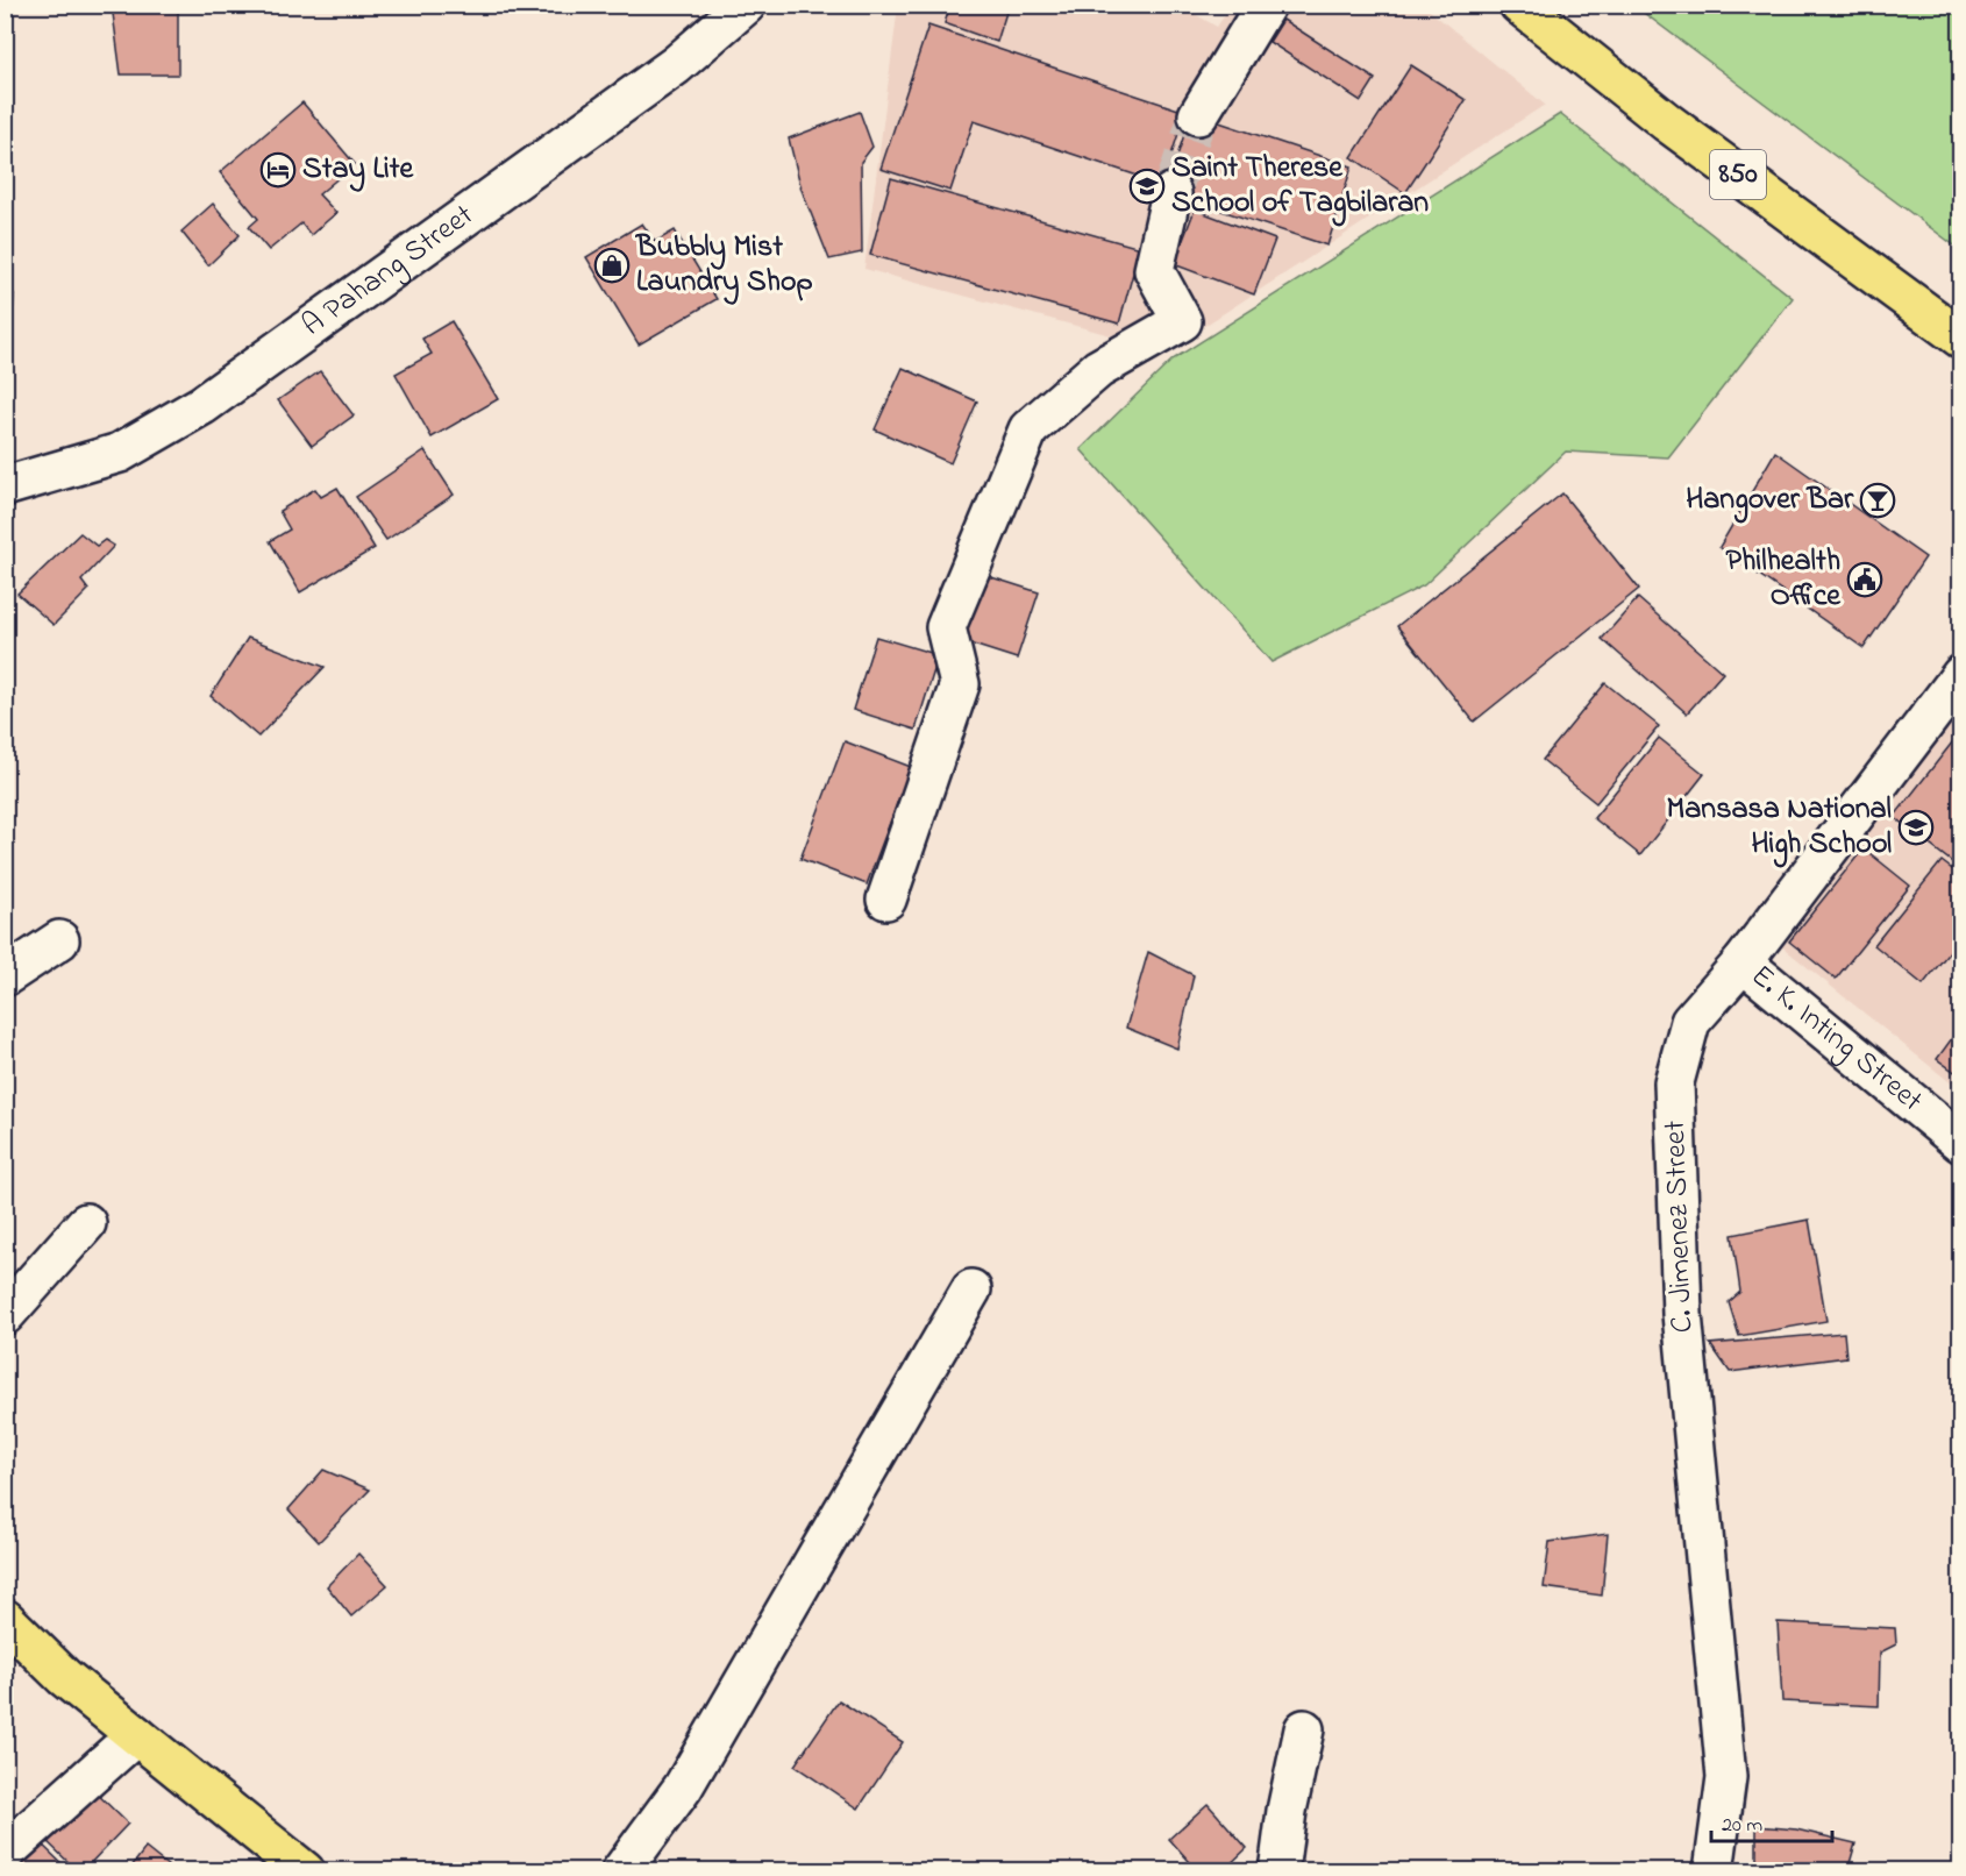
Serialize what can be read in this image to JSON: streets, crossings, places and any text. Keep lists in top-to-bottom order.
{
  "streets": {
    "main road": ["850"],
    "street": ["A Pahang Street", "E. K. Inting Street", "C. Jimenez Street"]
  },
  "crossings": [
    ["E. K. Inting Street", "C. Jimenez Street"]
  ],
  "places": {
    "hotel": ["Stay Lite"],
    "school or university": ["Saint Therese School of Tagbilaran", "Mansasa National High School"],
    "shop": ["Bubbly Mist Laundry Shop"],
    "bar": ["Hangover Bar"],
    "public building": ["Philhealth Office"]
  },
  "scale_bar": "20 m"
}
